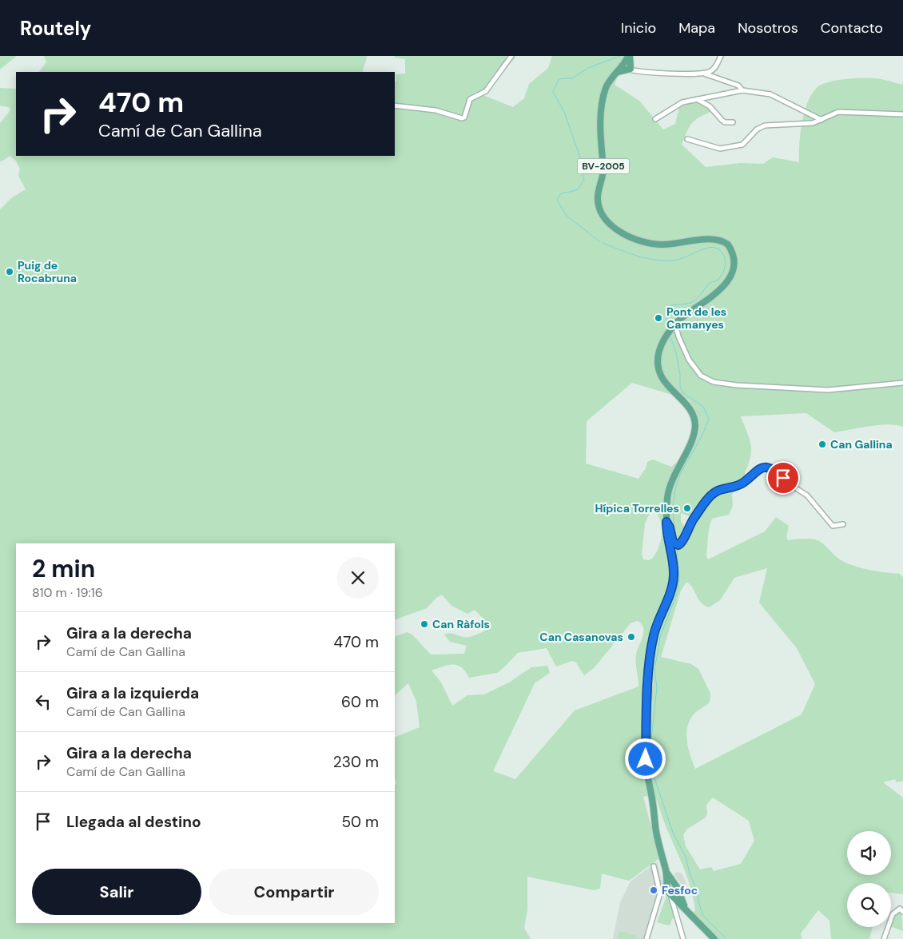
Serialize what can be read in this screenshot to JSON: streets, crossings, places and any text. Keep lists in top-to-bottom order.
{
  "streets": {
    "main road": ["BV-2005"]
  },
  "places": [
    "Puig de Rocabruna",
    "Pont de les Camanyes",
    "Can Gallina",
    "Hípica Torrelles",
    "Can Ràfols",
    "Can Casanovas",
    "Fesfoc"
  ],
  "page": {
    "header": "Routely",
    "nav": [
      "Inicio",
      "Mapa",
      "Nosotros",
      "Contacto"
    ],
    "turn": ["470 m", "Camí de Can Gallina"],
    "heading": ["2 min", "810 m · 19:16"],
    "list": [
      {
        "name": "Gira a la derecha",
        "note": "Camí de Can Gallina",
        "value": "470 m"
      },
      {
        "name": "Gira a la izquierda",
        "note": "Camí de Can Gallina",
        "value": "60 m"
      },
      {
        "name": "Gira a la derecha",
        "note": "Camí de Can Gallina",
        "value": "230 m"
      },
      {
        "name": "Llegada al destino",
        "value": "50 m"
      }
    ],
    "buttons": ["Salir", "Compartir"]
  }
}
